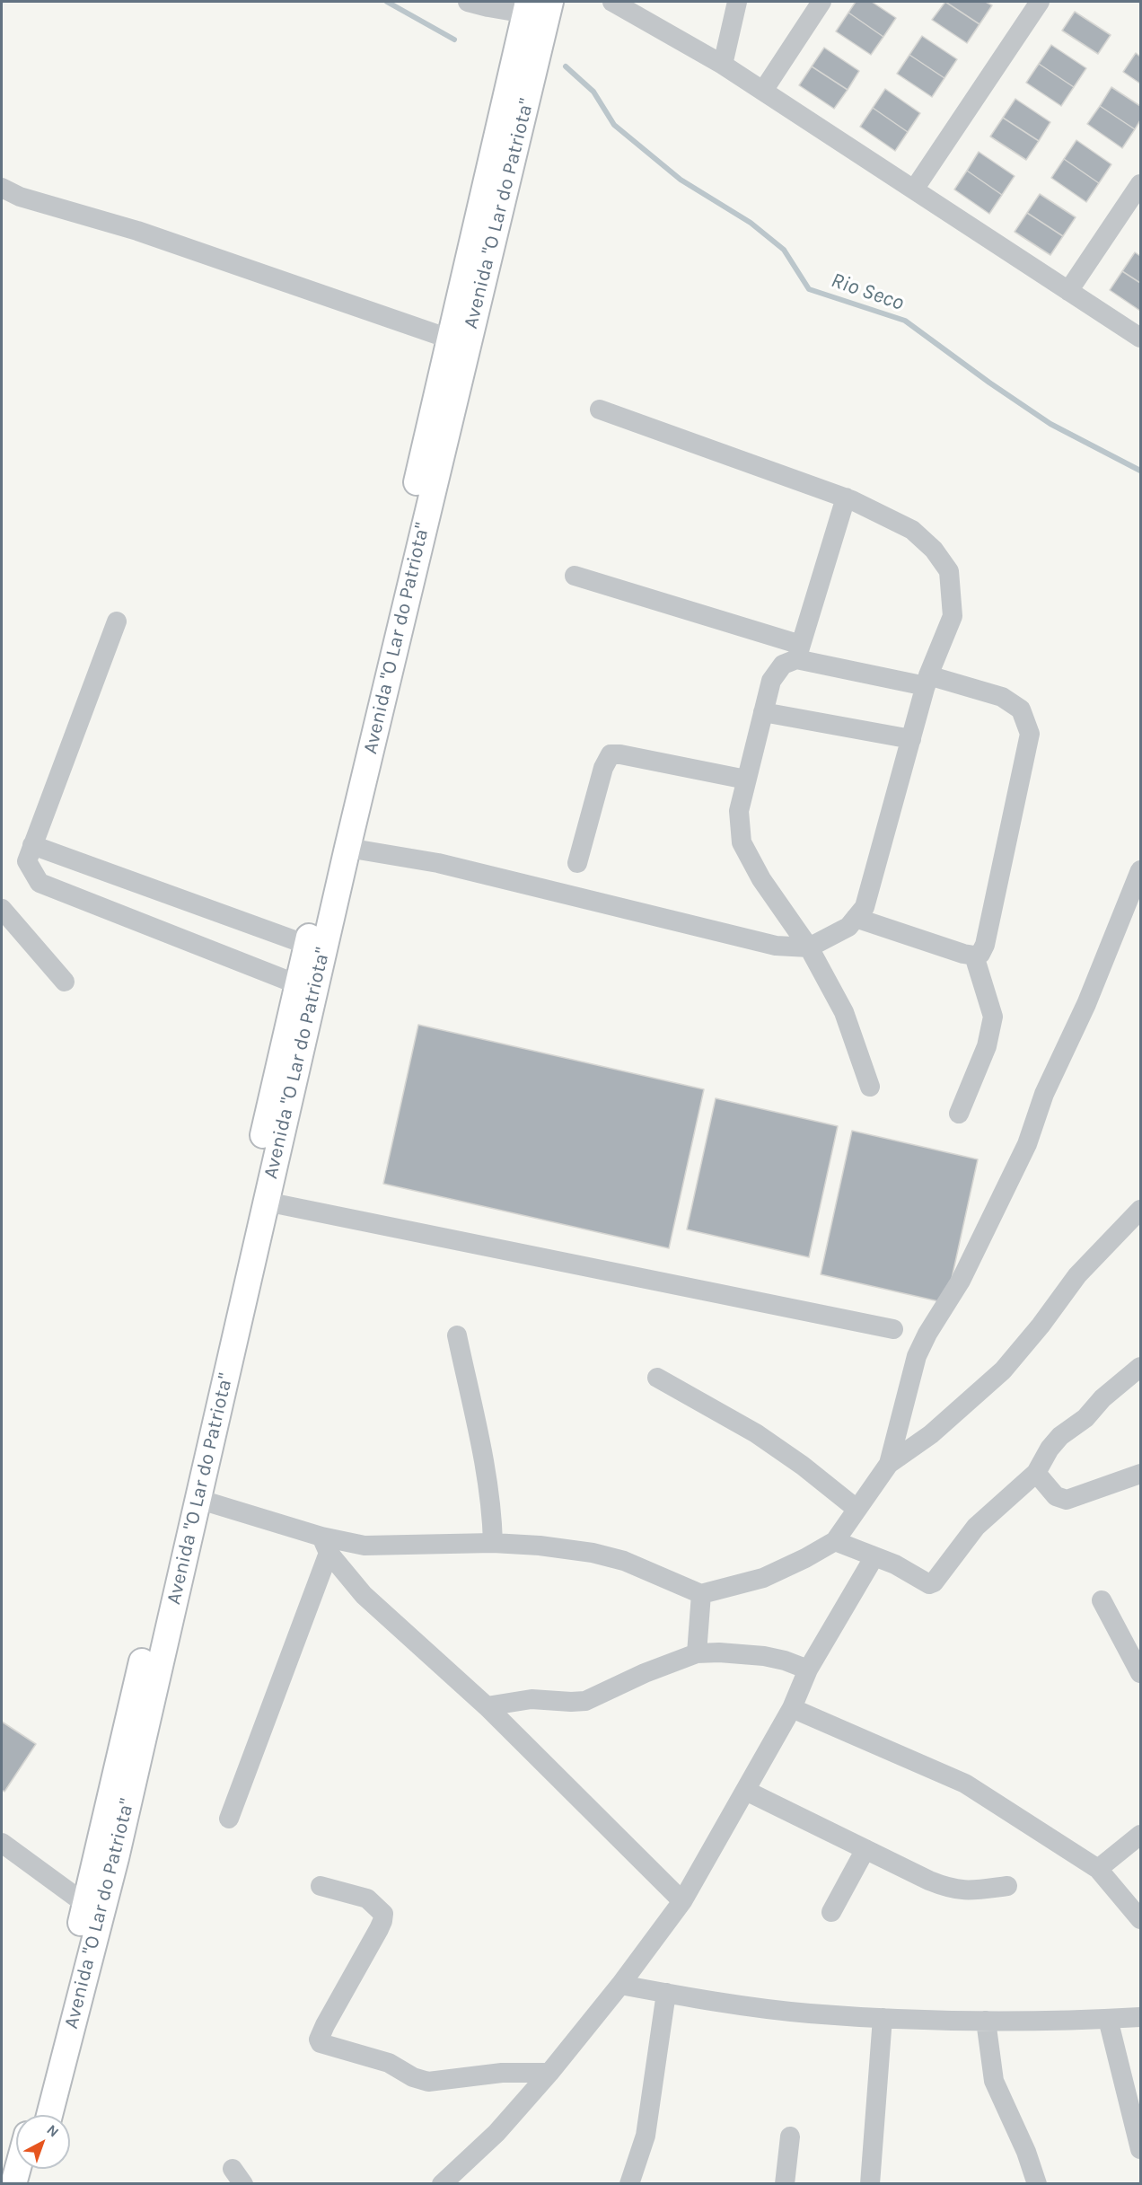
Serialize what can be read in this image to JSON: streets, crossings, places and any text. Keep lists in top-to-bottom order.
{
  "streets": {
    "main road": ["Avenida \"O Lar do Patriota\""]
  },
  "water": ["Rio Seco"],
  "north": "top right"
}
